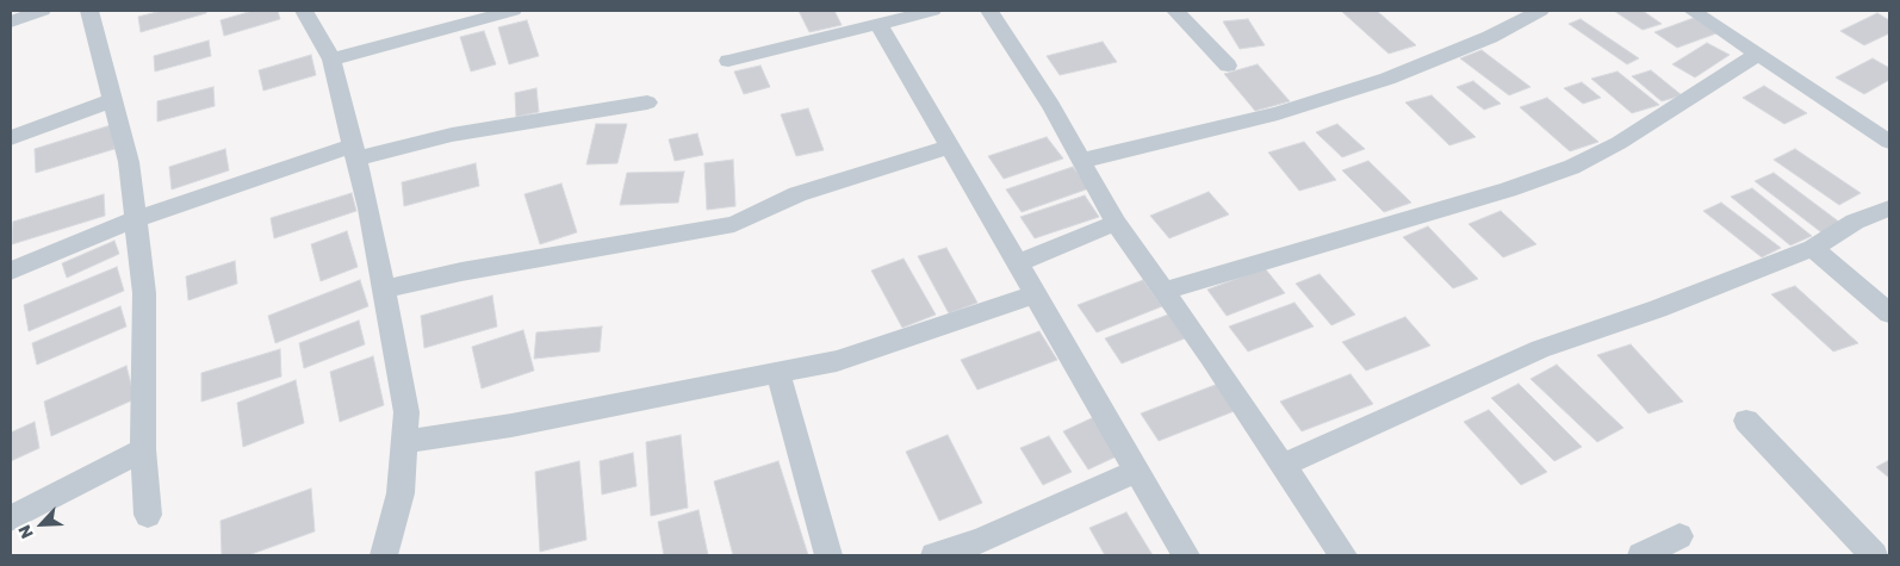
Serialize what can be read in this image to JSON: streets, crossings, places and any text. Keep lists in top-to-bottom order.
{
  "north": "bottom left"
}
